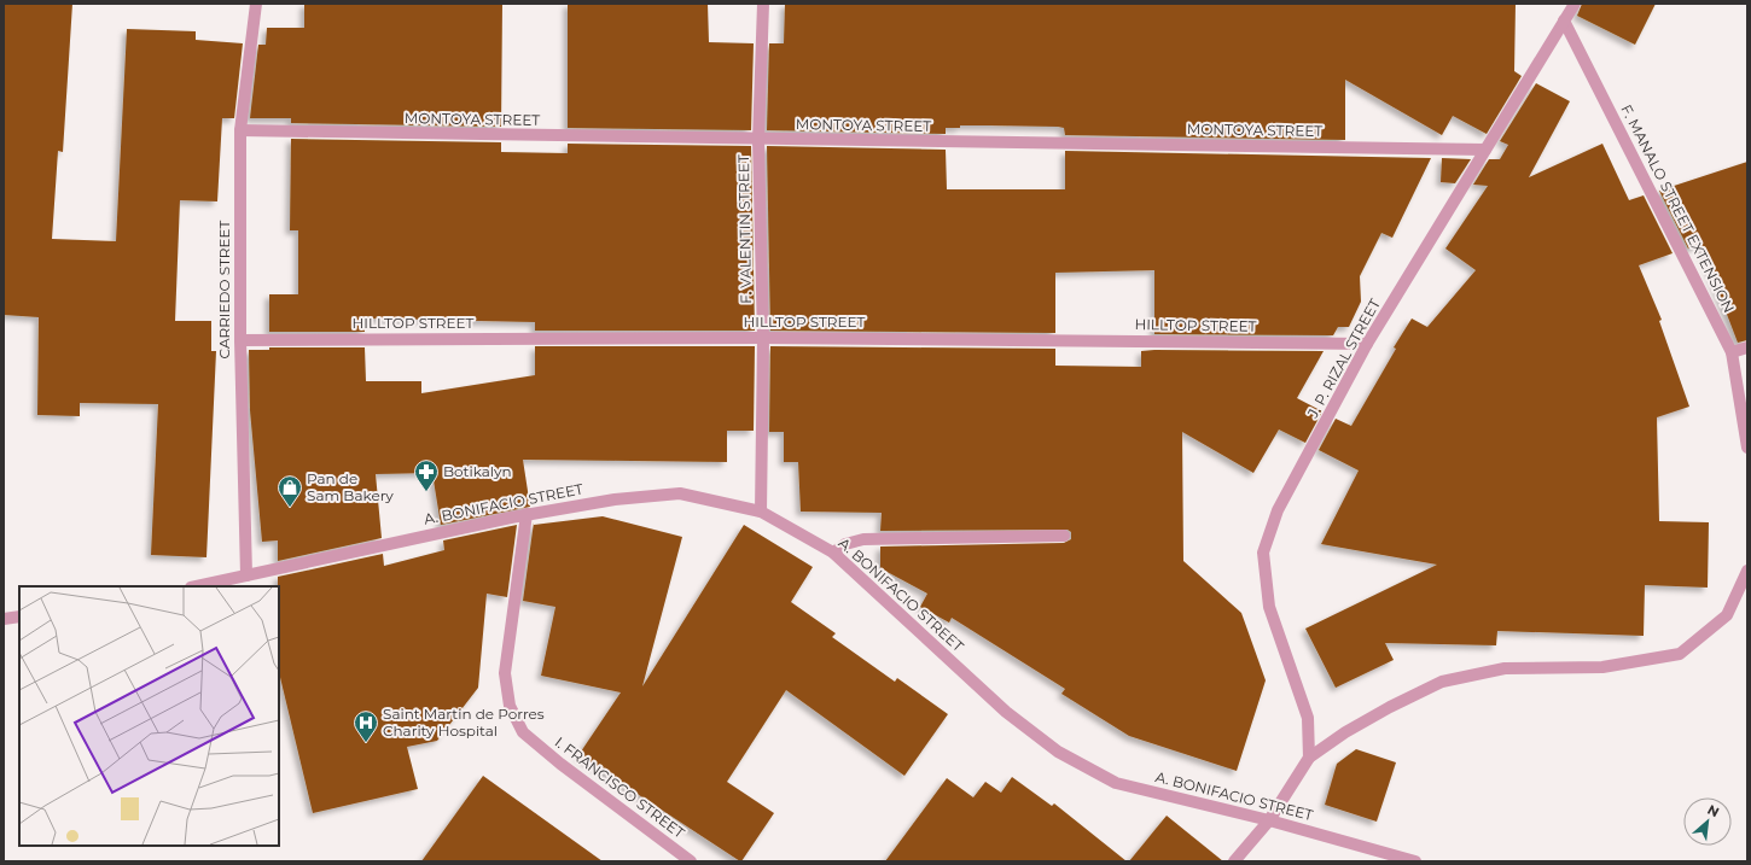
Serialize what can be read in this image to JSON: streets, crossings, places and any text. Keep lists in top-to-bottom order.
{
  "streets": {
    "street": [
      "MONTOYA STREET",
      "F. MANALO STREET EXTENSION",
      "F. VALENTIN STREET",
      "CARRIEDO STREET",
      "HILLTOP STREET",
      "J. P. RIZAL STREET",
      "A. BONIFACIO STREET",
      "I. FRANCISCO STREET"
    ]
  },
  "crossings": [
    ["MONTOYA STREET", "F. VALENTIN STREET"],
    ["MONTOYA STREET", "CARRIEDO STREET"],
    ["MONTOYA STREET", "J. P. RIZAL STREET"],
    ["F. MANALO STREET EXTENSION", "J. P. RIZAL STREET"],
    ["F. VALENTIN STREET", "HILLTOP STREET"],
    ["F. VALENTIN STREET", "A. BONIFACIO STREET"],
    ["CARRIEDO STREET", "HILLTOP STREET"],
    ["CARRIEDO STREET", "A. BONIFACIO STREET"],
    ["HILLTOP STREET", "J. P. RIZAL STREET"],
    ["A. BONIFACIO STREET", "I. FRANCISCO STREET"]
  ],
  "places": {
    "pharmacy": ["Botikalyn"],
    "shop": ["Pan de Sam Bakery"],
    "hospital": ["Saint Martin de Porres Charity Hospital"]
  },
  "north": "top right"
}
